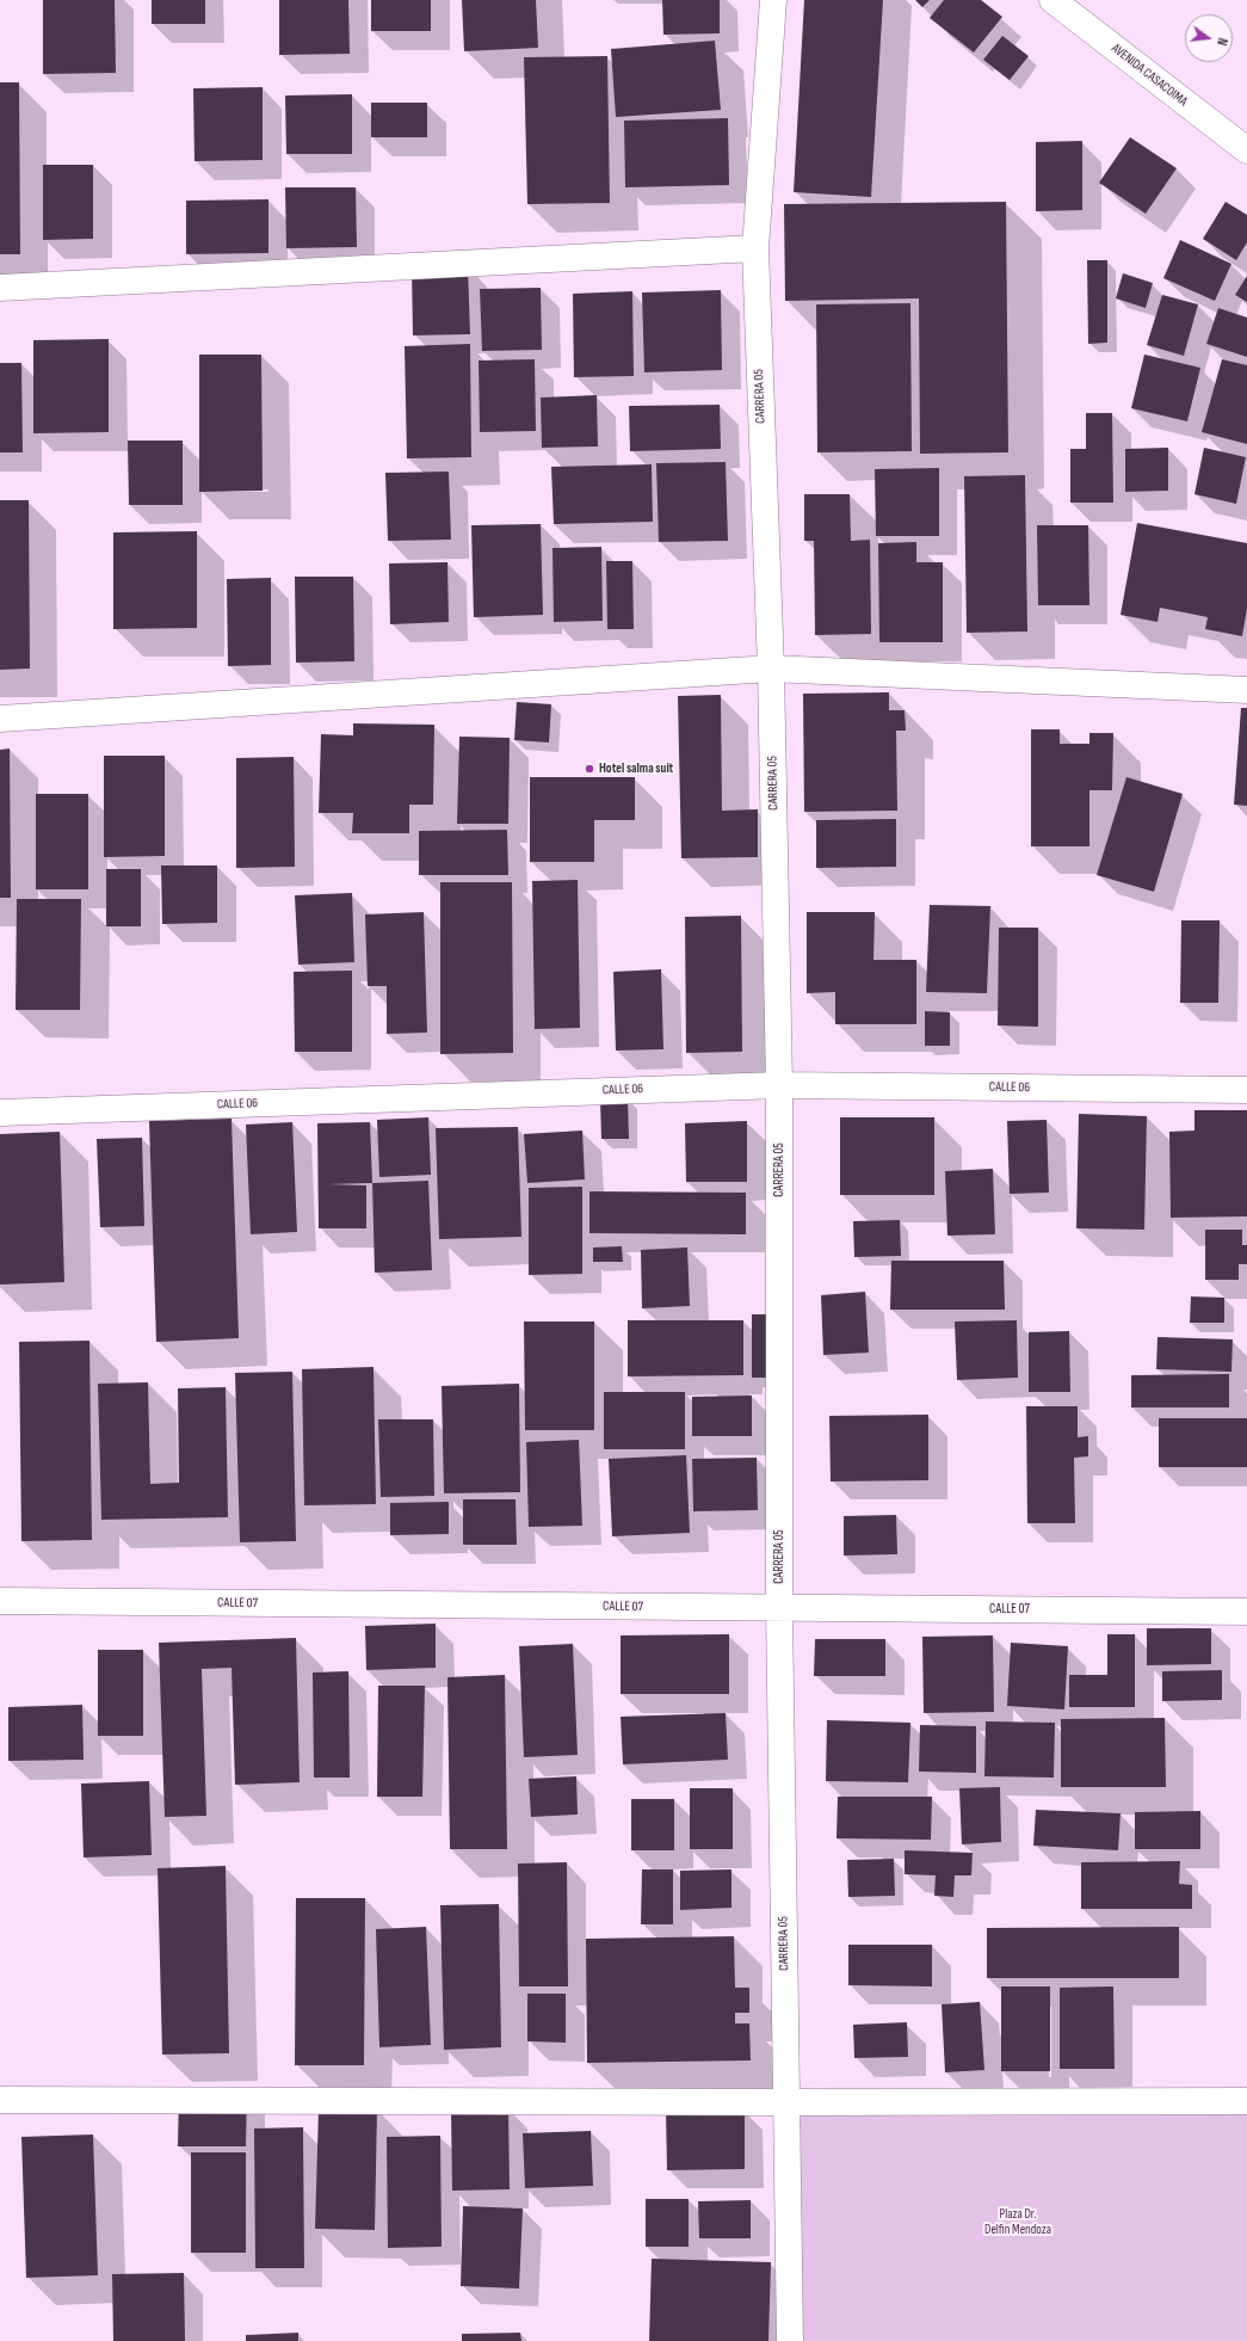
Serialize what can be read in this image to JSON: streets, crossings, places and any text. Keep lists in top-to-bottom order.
{
  "streets": {
    "street": [
      "AVENIDA CASACOIMA",
      "CARRERA 05",
      "CALLE 06",
      "CALLE 07"
    ]
  },
  "crossings": [
    ["CARRERA 05", "CALLE 06"],
    ["CARRERA 05", "CALLE 07"]
  ],
  "parks": ["Plaza Dr. Delfin Mendoza"],
  "places": ["Hotel salma suit"],
  "north": "right"
}
